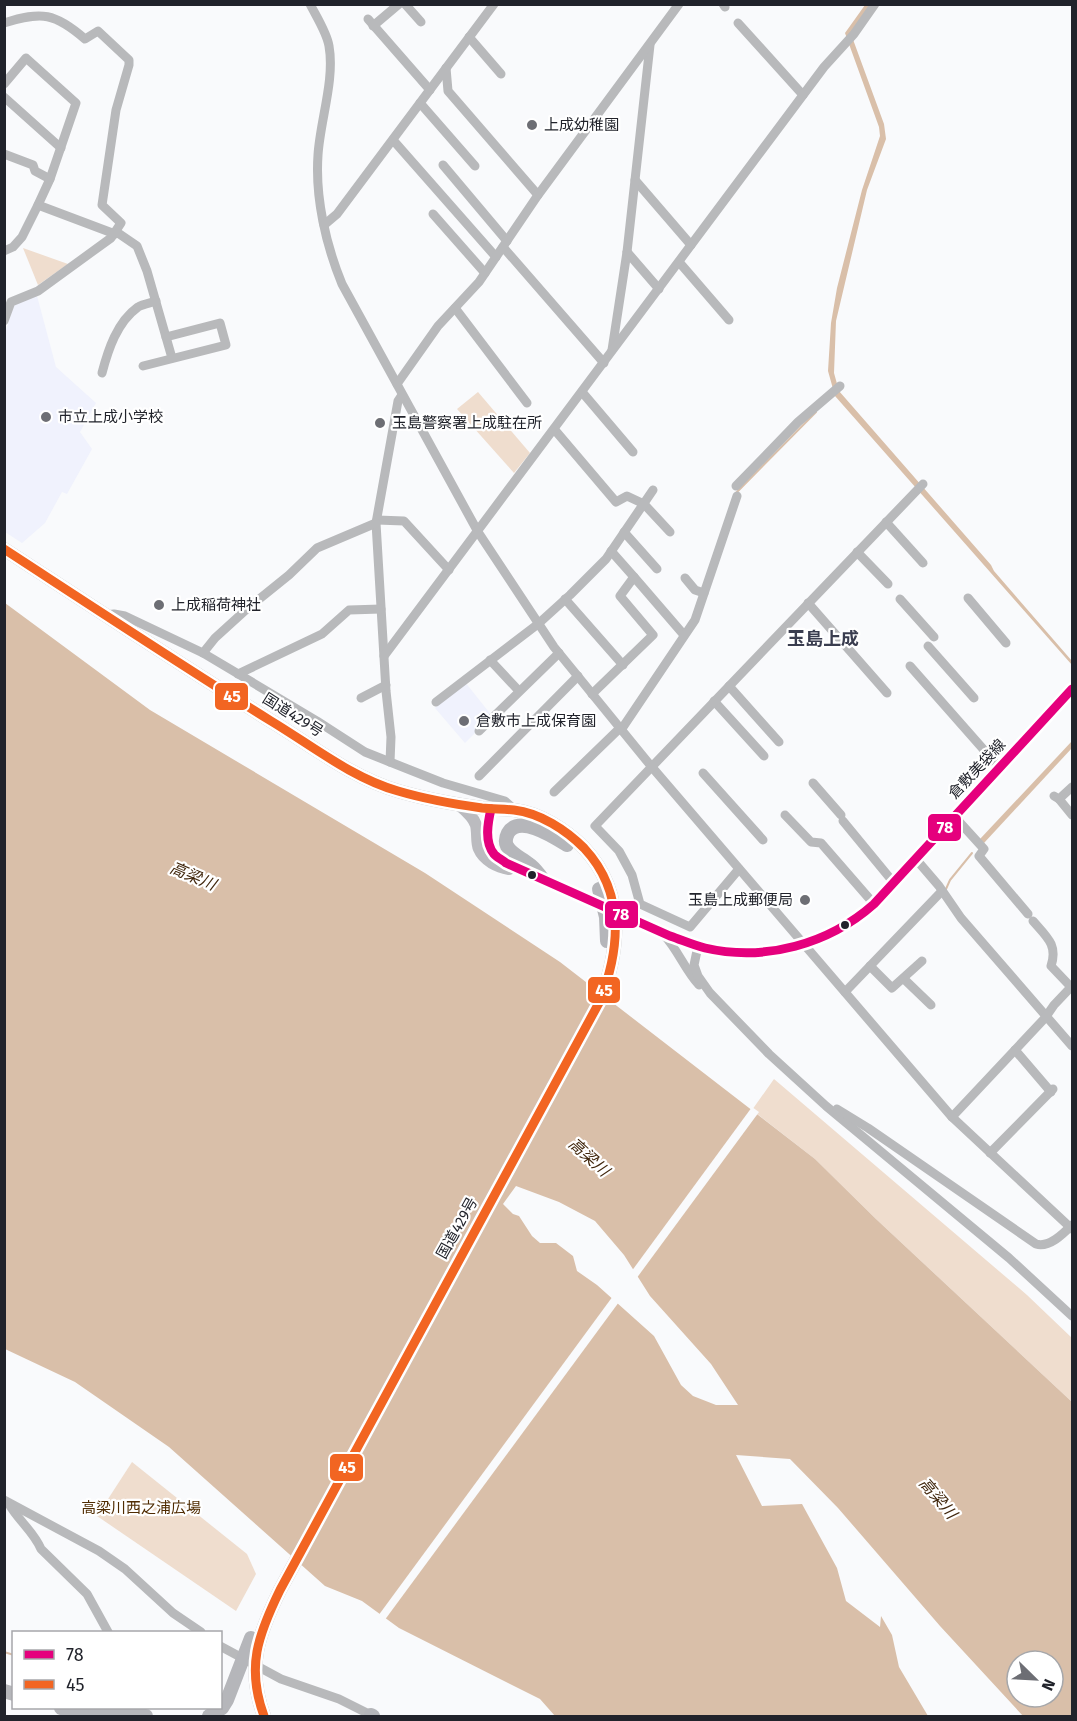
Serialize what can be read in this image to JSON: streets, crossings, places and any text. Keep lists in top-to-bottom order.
{
  "streets": {
    "highway": ["国道429号"],
    "main road": ["倉敷美袋線"]
  },
  "crossings": [
    ["国道429号", "倉敷美袋線"]
  ],
  "districts": ["玉島上成"],
  "water": ["高梁川"],
  "parks": ["高梁川西之浦広場"],
  "places": [
    "上成幼稚園",
    "市立上成小学校",
    "玉島警察署上成駐在所",
    "上成稲荷神社",
    "倉敷市上成保育園",
    "玉島上成郵便局"
  ],
  "lines": ["transit line 45", "transit line 78"],
  "legend": ["78", "45"],
  "north": "bottom right"
}
